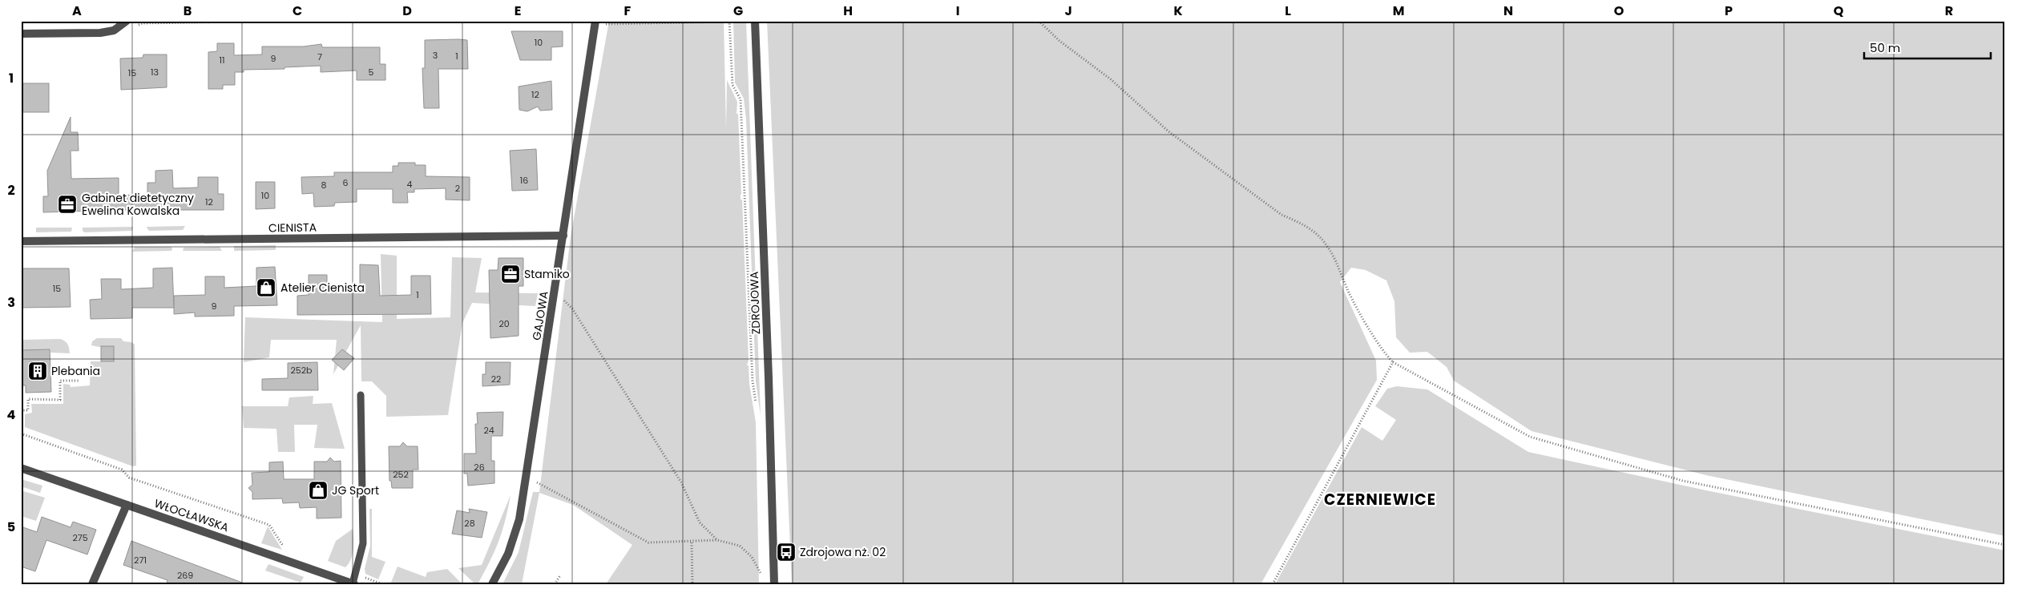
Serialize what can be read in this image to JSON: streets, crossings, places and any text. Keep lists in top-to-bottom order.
{
  "streets": {
    "street": [
      "CIENISTA",
      "ZDROJOWA",
      "GAJOWA",
      "WŁOCŁAWSKA"
    ]
  },
  "crossings": [
    ["CIENISTA", "GAJOWA"]
  ],
  "districts": ["CZERNIEWICE"],
  "places": {
    "office": ["Gabinet dietetyczny Ewelina Kowalska", "Stamiko"],
    "shop": ["Atelier Cienista", "JG Sport"],
    "building": ["Plebania"],
    "bus stop": ["Zdrojowa nż. 02"]
  },
  "house_numbers": [
    "10",
    "3",
    "1",
    "7",
    "9",
    "11",
    "13",
    "5",
    "15",
    "12",
    "16",
    "6",
    "4",
    "8",
    "2",
    "10",
    "12",
    "15",
    "1",
    "9",
    "20",
    "252b",
    "22",
    "24",
    "26",
    "252",
    "28",
    "275",
    "271",
    "269"
  ],
  "scale_bar": "50 m",
  "grid": {
    "columns": [
      "A",
      "B",
      "C",
      "D",
      "E",
      "F",
      "G",
      "H",
      "I",
      "J",
      "K",
      "L",
      "M",
      "N",
      "O",
      "P",
      "Q",
      "R"
    ],
    "rows": [
      "1",
      "2",
      "3",
      "4",
      "5"
    ]
  }
}
